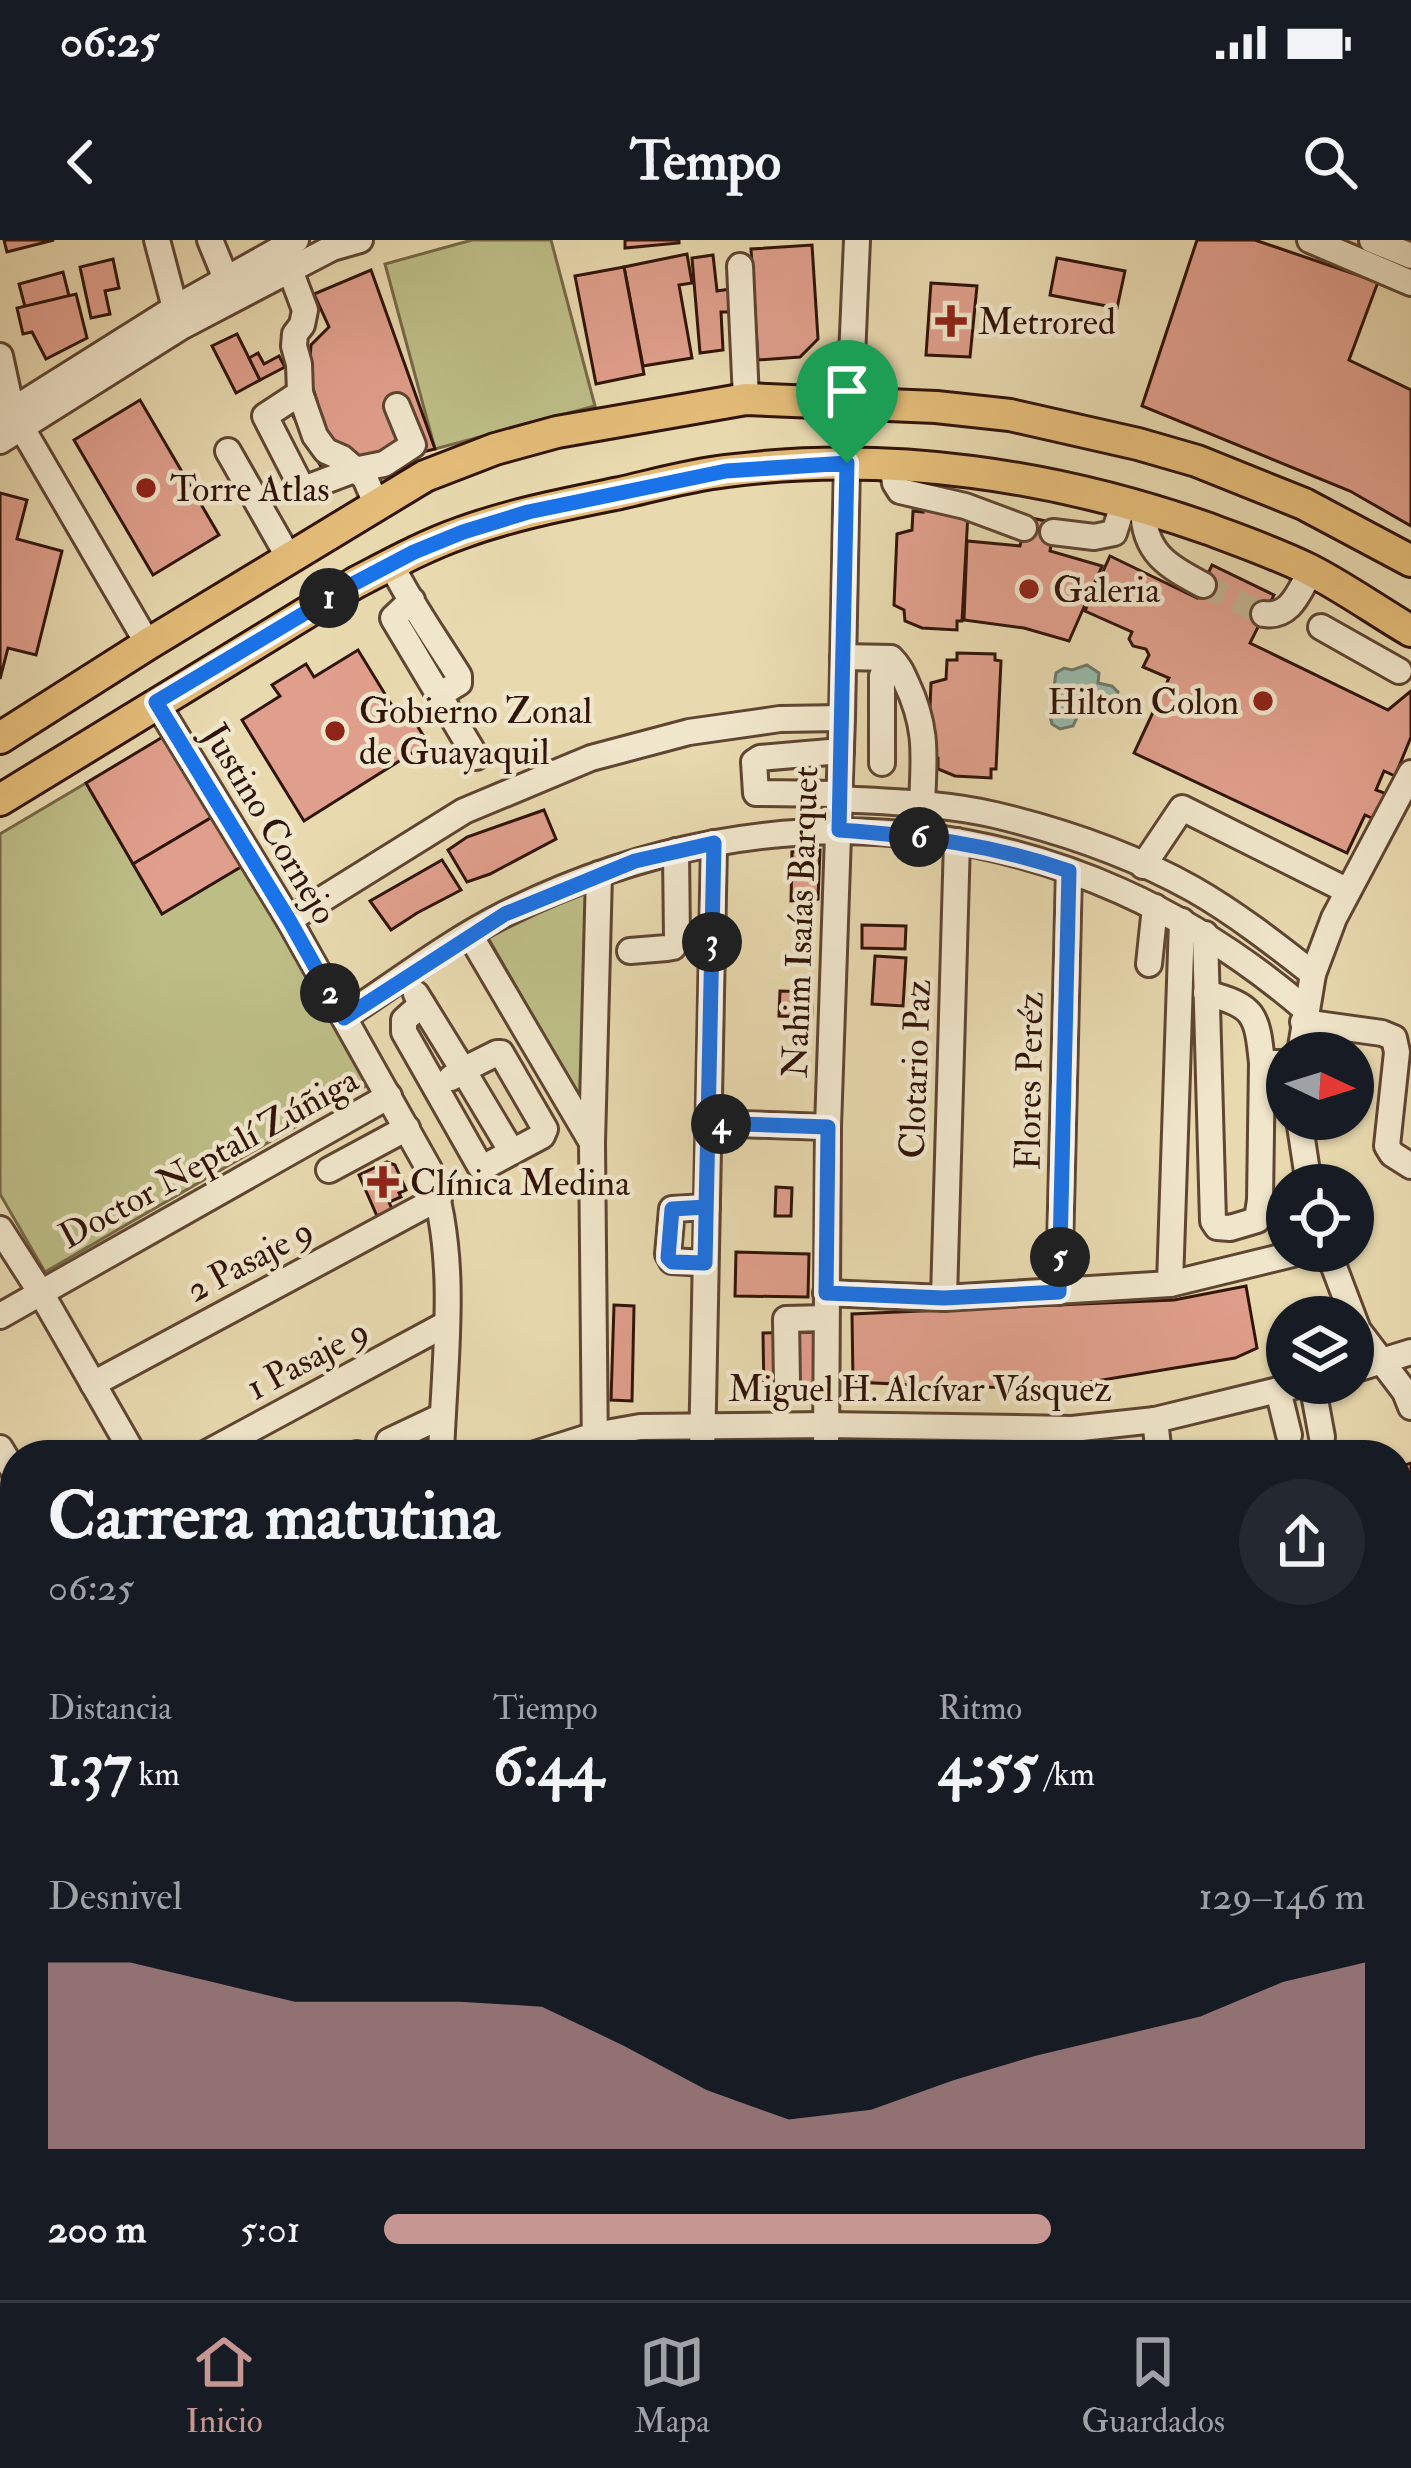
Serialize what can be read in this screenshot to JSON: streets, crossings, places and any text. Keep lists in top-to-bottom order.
{
  "streets": {
    "street": [
      "Justino Cornejo",
      "Nahim Isaías Barquet",
      "Clotario Paz",
      "Flores Peréz",
      "Doctor Neptalí Zúñiga",
      "2 Pasaje 9",
      "1 Pasaje 9",
      "Miguel H. Alcívar Vásquez"
    ]
  },
  "crossings": [
    ["Justino Cornejo", "Doctor Neptalí Zúñiga"],
    ["Justino Cornejo", "2 Pasaje 9"],
    ["Justino Cornejo", "1 Pasaje 9"],
    ["Nahim Isaías Barquet", "Miguel H. Alcívar Vásquez"]
  ],
  "places": {
    "health": ["Metrored", "Clínica Medina"],
    "other": [
      "Torre Atlas",
      "Galeria",
      "Hilton Colon",
      "Gobierno Zonal de Guayaquil"
    ]
  },
  "north": "right",
  "page": {
    "status": "06:25",
    "header": "Tempo",
    "pins": [
      "1",
      "6",
      "3",
      "2",
      "4",
      "5"
    ],
    "heading": ["Carrera matutina", "06:25"],
    "stats": [
      ["Distancia", "1.37 km"],
      ["Tiempo", "6:44"],
      ["Ritmo", "4:55 /km"]
    ],
    "chart": ["Desnivel", "129–146 m"],
    "list": [
      {
        "name": "200 m",
        "note": "5:01"
      }
    ],
    "tabs": ["Inicio", "Mapa", "Guardados"]
  }
}
